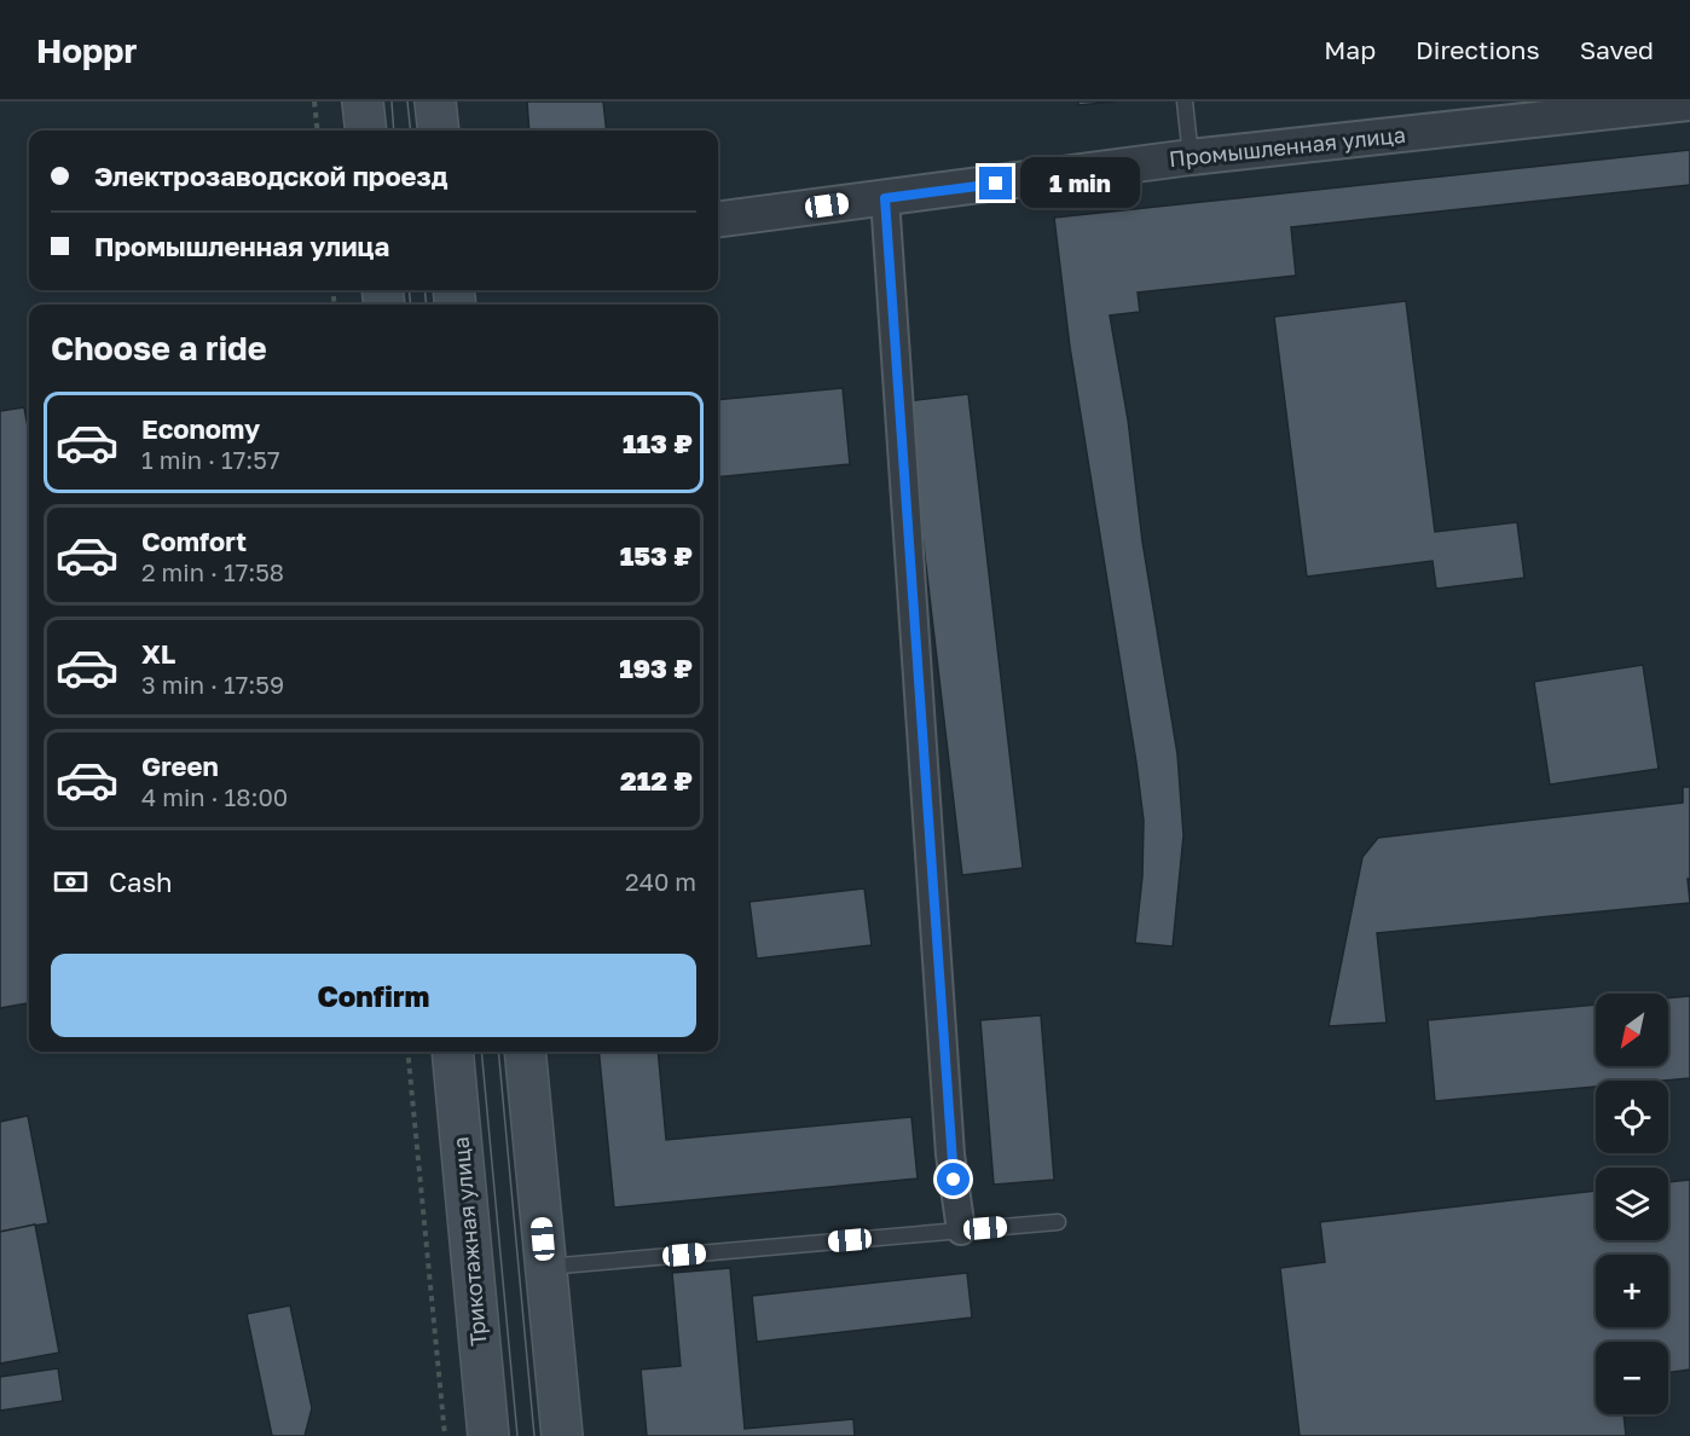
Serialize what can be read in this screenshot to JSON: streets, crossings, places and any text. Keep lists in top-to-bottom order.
{
  "streets": {
    "main road": ["Трикотажная улица"],
    "street": ["Промышленная улица"]
  },
  "north": "bottom left",
  "page": {
    "header": "Hoppr",
    "nav": ["Map", "Directions", "Saved"],
    "banner": ["Электрозаводской проезд", "Промышленная улица"],
    "bubble": "1 min",
    "heading": "Choose a ride",
    "list": [
      {
        "name": "Economy",
        "note": "1 min · 17:57",
        "value": "113 ₽"
      },
      {
        "name": "Comfort",
        "note": "2 min · 17:58",
        "value": "153 ₽"
      },
      {
        "name": "XL",
        "note": "3 min · 17:59",
        "value": "193 ₽"
      },
      {
        "name": "Green",
        "note": "4 min · 18:00",
        "value": "212 ₽"
      }
    ],
    "pay": ["Cash", "240 m"],
    "buttons": "Confirm",
    "map_buttons": ["+", "−"]
  }
}
